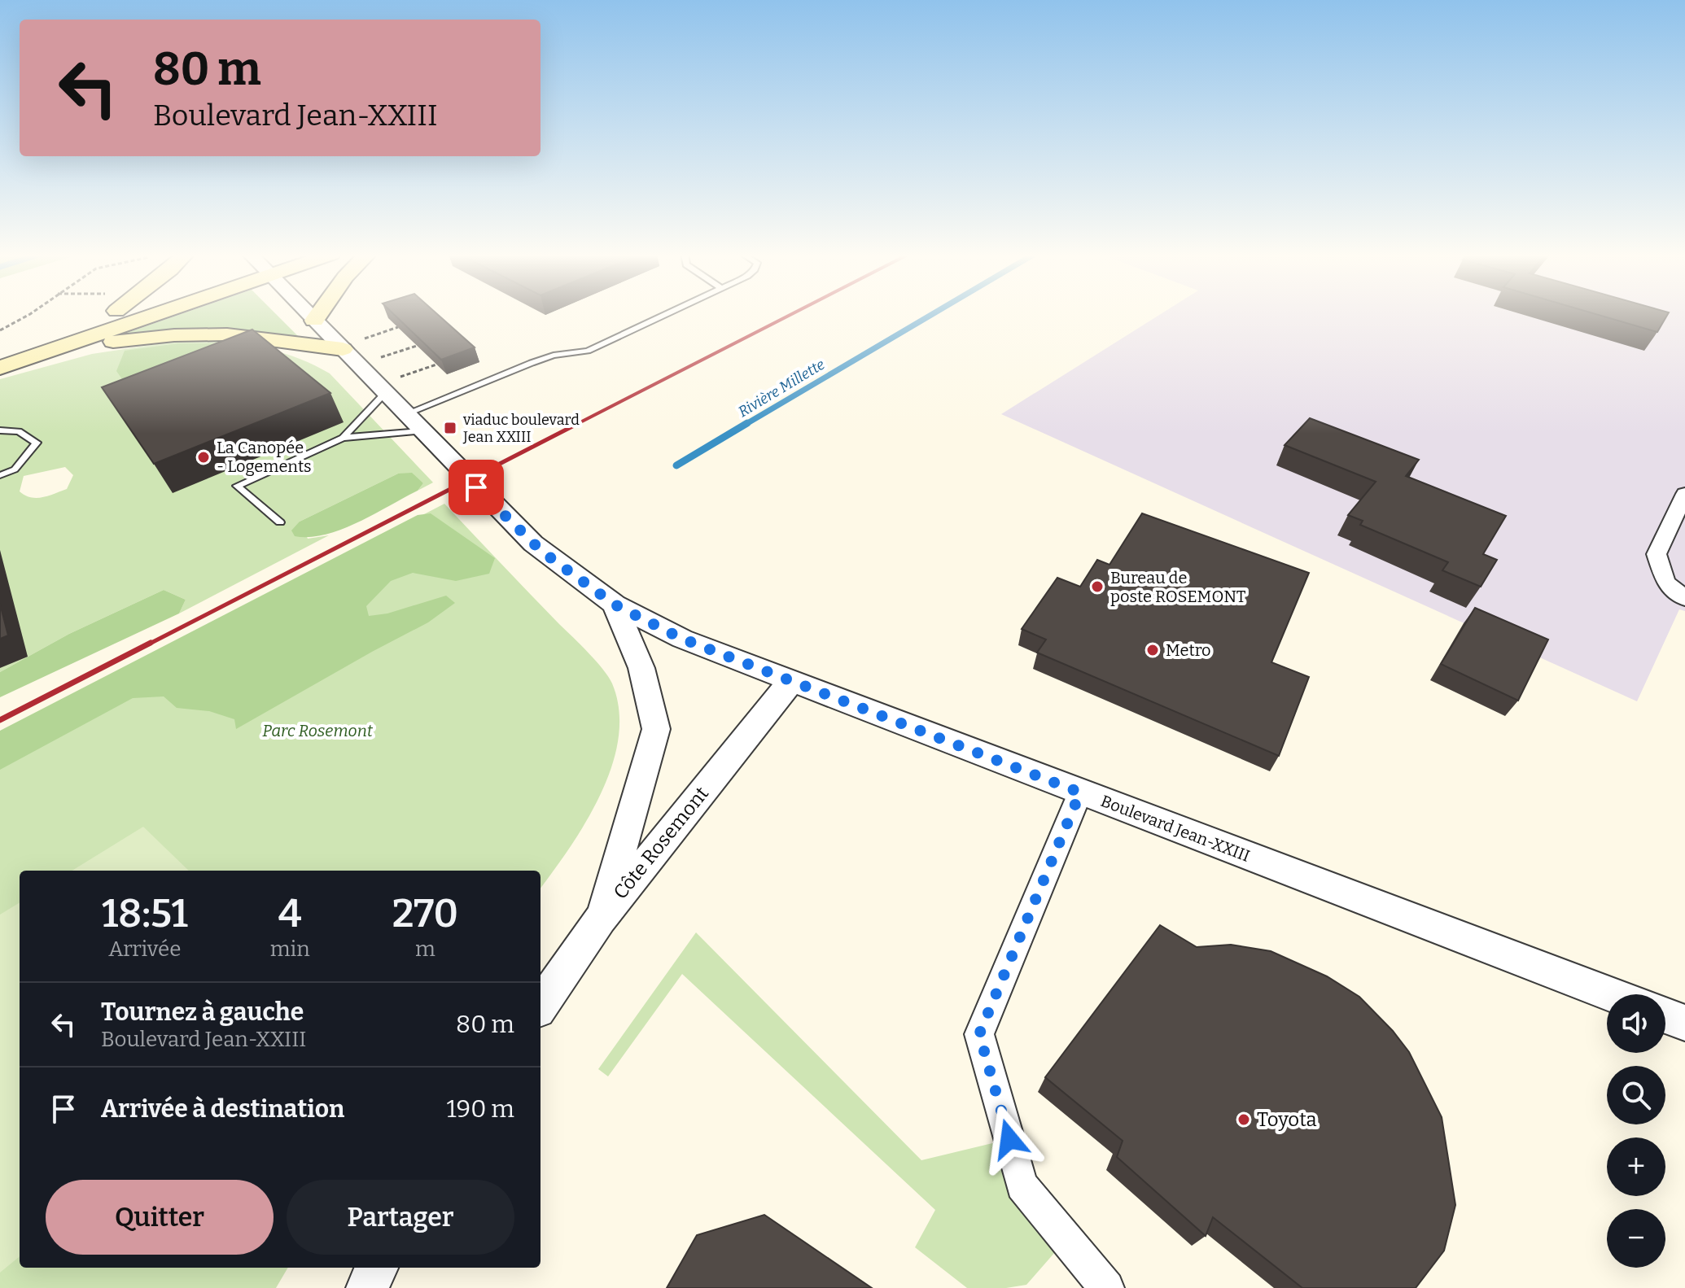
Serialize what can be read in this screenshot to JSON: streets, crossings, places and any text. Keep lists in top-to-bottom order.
{
  "streets": {
    "street": ["Boulevard Jean-XXIII", "Côte Rosemont"]
  },
  "crossings": [
    ["Boulevard Jean-XXIII", "Côte Rosemont"]
  ],
  "water": ["Rivière Millette"],
  "parks": ["Parc Rosemont"],
  "places": {
    "transit": ["viaduc boulevard Jean XXIII"],
    "other": [
      "La Canopée - Logements",
      "Bureau de poste ROSEMONT",
      "Metro",
      "Toyota"
    ]
  },
  "page": {
    "turn": ["80 m", "Boulevard Jean-XXIII"],
    "eta": [
      "18:51",
      "Arrivée",
      "4",
      "min",
      "270",
      "m"
    ],
    "list": [
      {
        "name": "Tournez à gauche",
        "note": "Boulevard Jean-XXIII",
        "value": "80 m"
      },
      {
        "name": "Arrivée à destination",
        "value": "190 m"
      }
    ],
    "map_buttons": ["+", "−"],
    "buttons": ["Quitter", "Partager"]
  }
}
